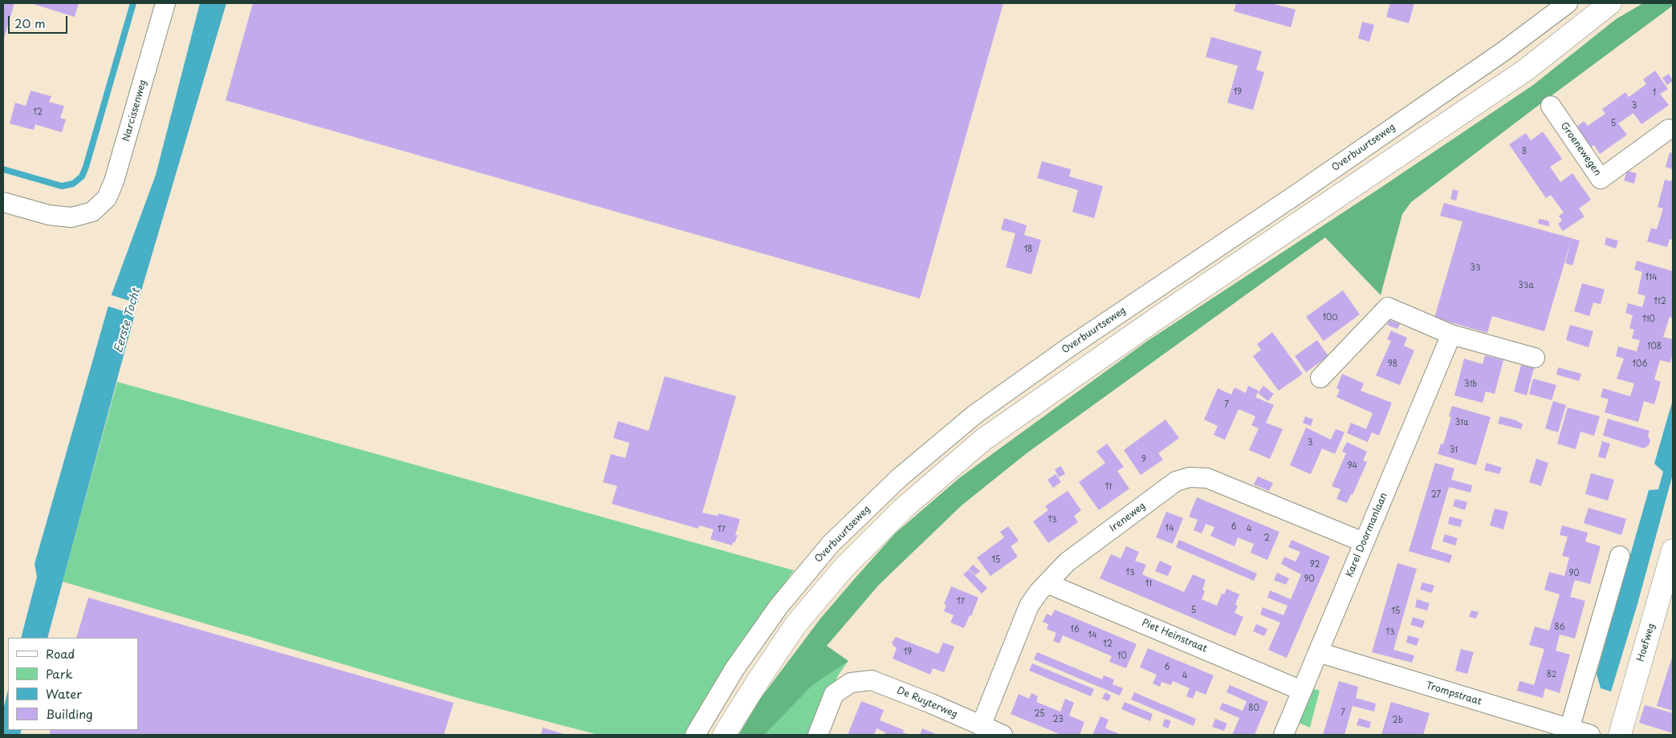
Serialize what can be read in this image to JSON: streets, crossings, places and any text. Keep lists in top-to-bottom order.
{
  "streets": {
    "main road": ["Hoefweg"],
    "street": [
      "Narcissenweg",
      "Overbuurtseweg",
      "Groenewegen",
      "Ireneweg",
      "Karel Doormanlaan",
      "Piet Heinstraat",
      "Trompstraat",
      "De Ruyterweg"
    ]
  },
  "crossings": [
    ["Ireneweg", "Karel Doormanlaan"],
    ["Ireneweg", "Piet Heinstraat"],
    ["Ireneweg", "De Ruyterweg"],
    ["Karel Doormanlaan", "Piet Heinstraat"],
    ["Karel Doormanlaan", "Trompstraat"]
  ],
  "water": ["Eerste Tocht"],
  "house_numbers": [
    "19",
    "1",
    "3",
    "12",
    "5",
    "8",
    "18",
    "33",
    "114",
    "33a",
    "112",
    "100",
    "110",
    "108",
    "98",
    "106",
    "31b",
    "7",
    "31a",
    "3",
    "31",
    "9",
    "94",
    "11",
    "27",
    "13",
    "6",
    "14",
    "17",
    "4",
    "2",
    "15",
    "92",
    "13",
    "90",
    "90",
    "11",
    "17",
    "5",
    "15",
    "86",
    "16",
    "13",
    "14",
    "12",
    "19",
    "10",
    "6",
    "82",
    "4",
    "80",
    "7",
    "25",
    "23",
    "2b"
  ],
  "legend": [
    "Road",
    "Park",
    "Water",
    "Building"
  ],
  "scale_bar": "20 m"
}
